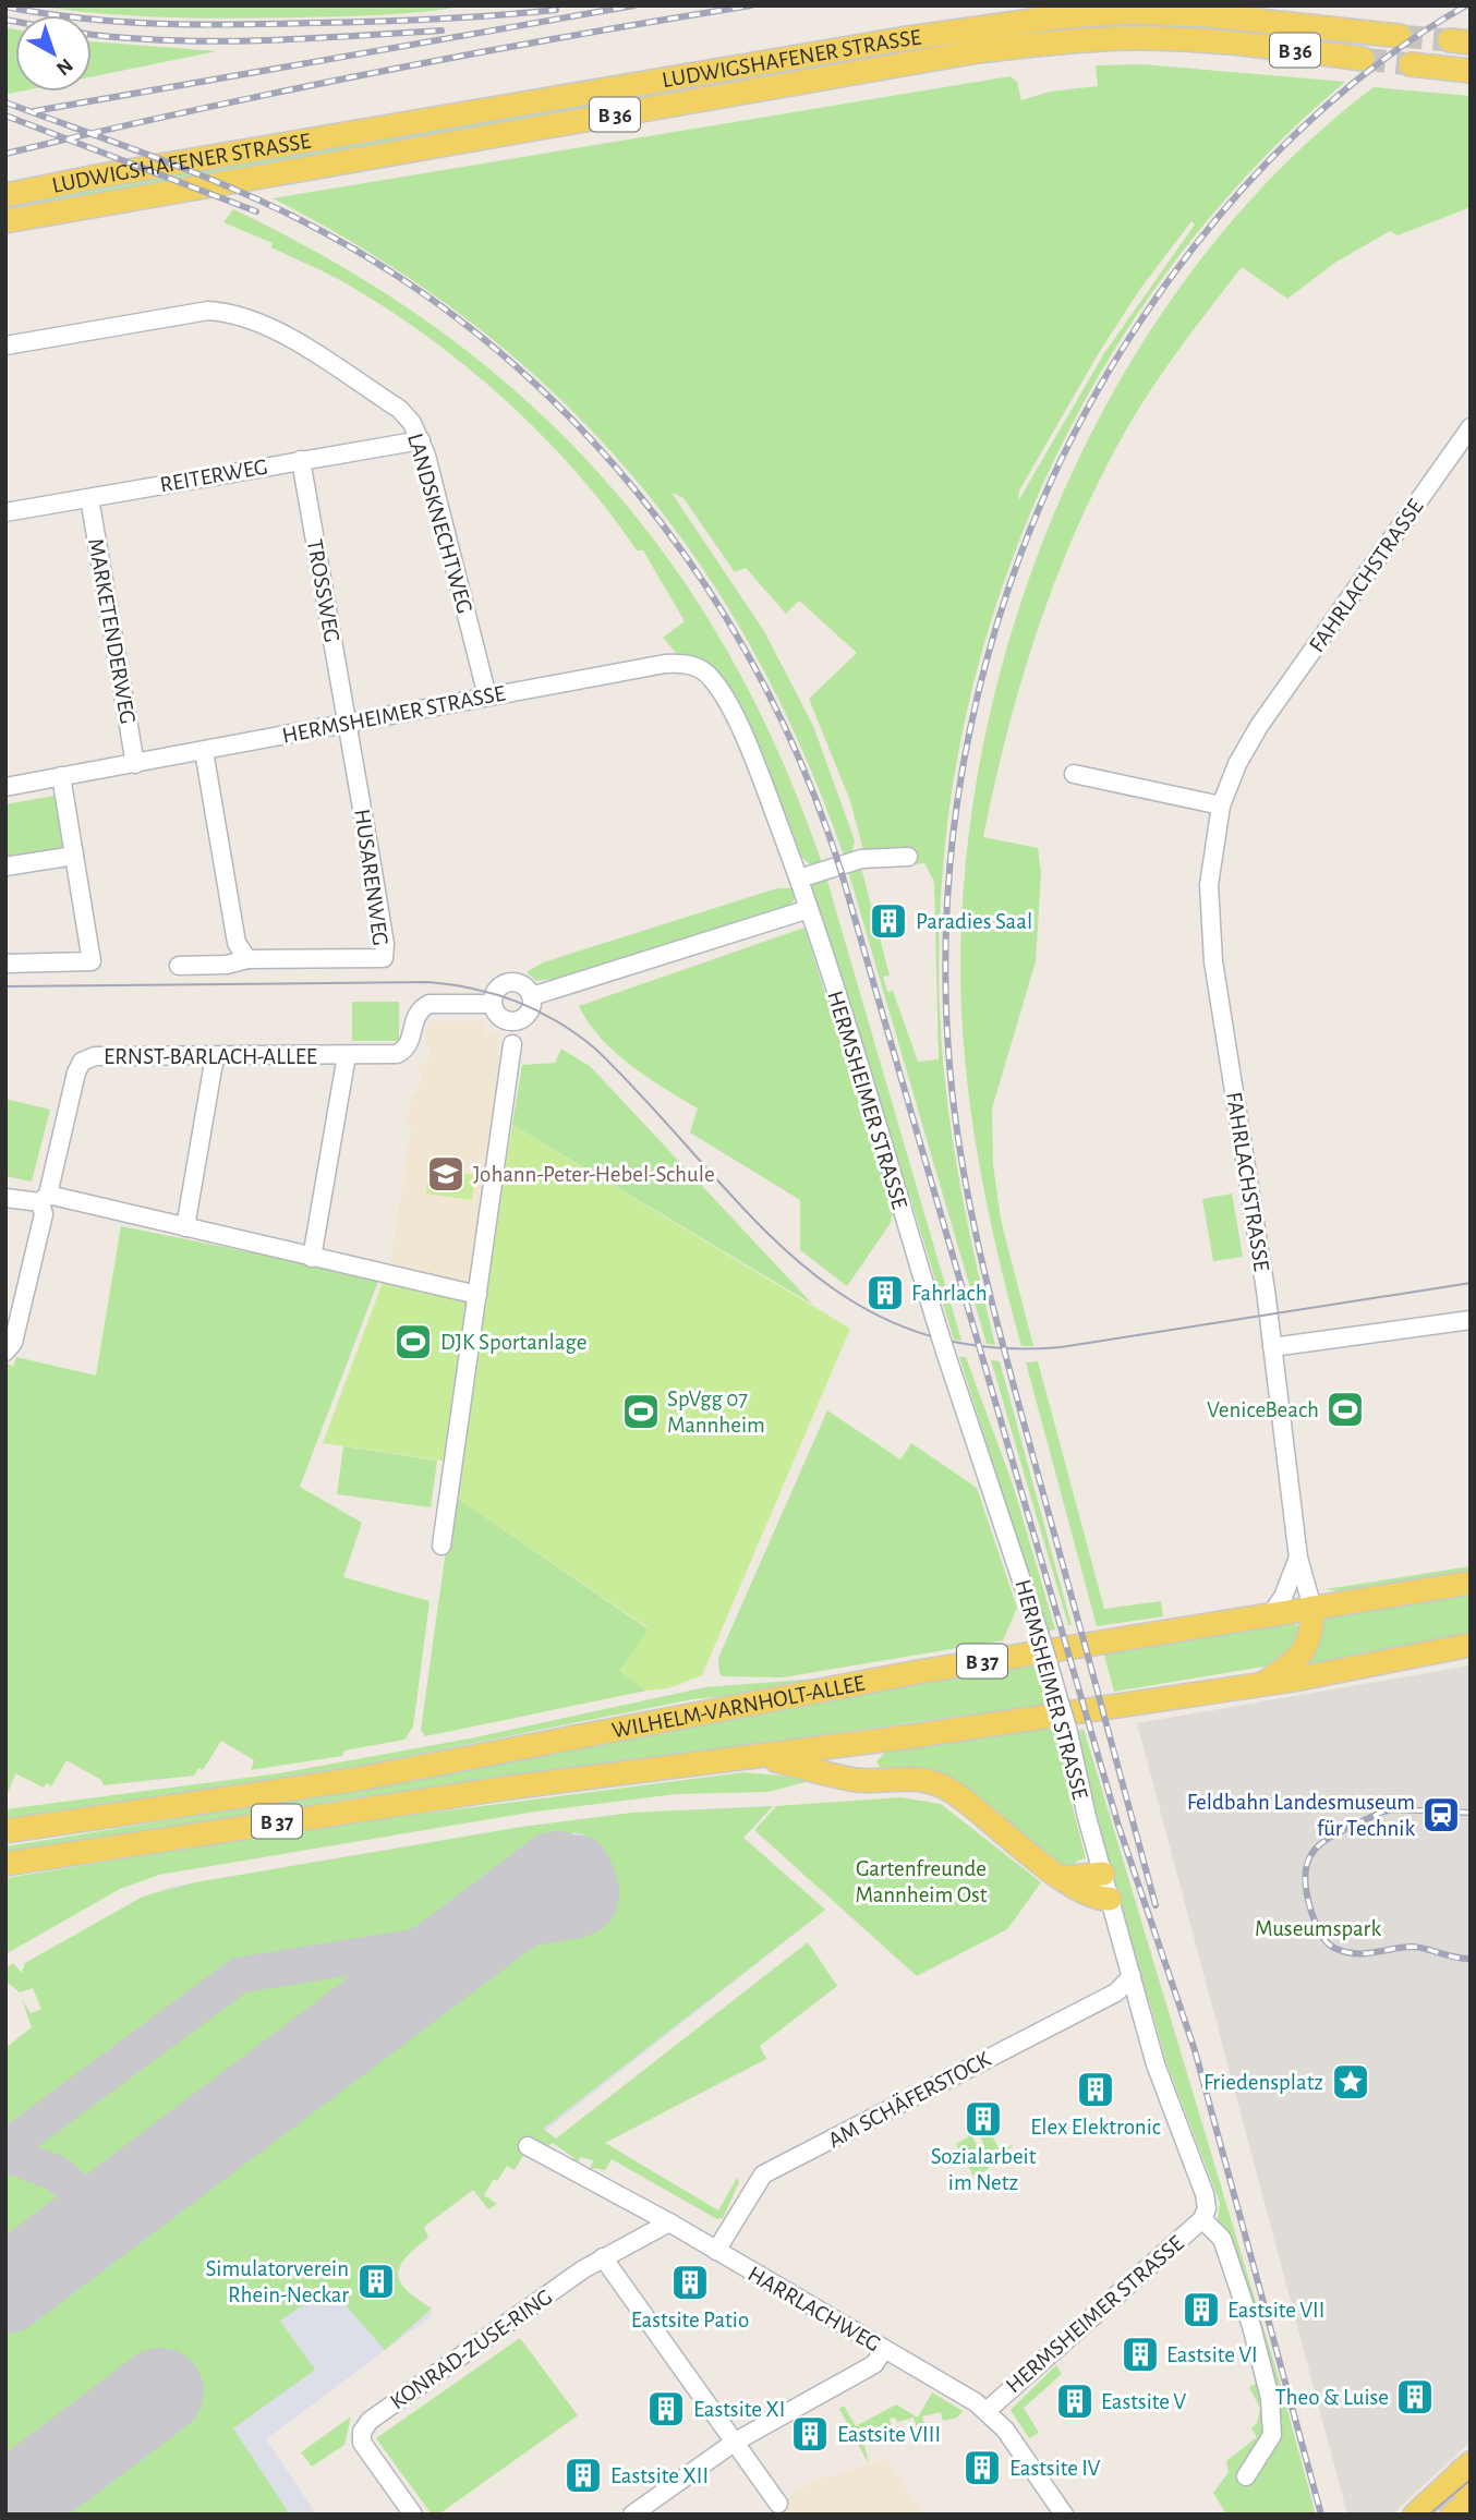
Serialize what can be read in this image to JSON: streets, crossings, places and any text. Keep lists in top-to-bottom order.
{
  "streets": {
    "main road": [
      "B 36",
      "LUDWIGSHAFENER STRASSE",
      "B 37",
      "WILHELM-VARNHOLT-ALLEE"
    ],
    "street": [
      "REITERWEG",
      "LANDSKNECHTWEG",
      "FAHRLACHSTRASSE",
      "TROSSWEG",
      "MARKETENDERWEG",
      "HERMSHEIMER STRASSE",
      "HUSARENWEG",
      "ERNST-BARLACH-ALLEE",
      "AM SCHÄFERSTOCK",
      "HARRLACHWEG",
      "KONRAD-ZUSE-RING"
    ]
  },
  "crossings": [
    ["REITERWEG", "LANDSKNECHTWEG"],
    ["REITERWEG", "TROSSWEG"],
    ["REITERWEG", "MARKETENDERWEG"],
    ["LANDSKNECHTWEG", "HERMSHEIMER STRASSE"],
    ["FAHRLACHSTRASSE", "WILHELM-VARNHOLT-ALLEE"],
    ["TROSSWEG", "HERMSHEIMER STRASSE"],
    ["TROSSWEG", "HUSARENWEG"],
    ["MARKETENDERWEG", "HERMSHEIMER STRASSE"],
    ["HERMSHEIMER STRASSE", "HUSARENWEG"],
    ["HERMSHEIMER STRASSE", "ERNST-BARLACH-ALLEE"],
    ["HERMSHEIMER STRASSE", "AM SCHÄFERSTOCK"],
    ["HERMSHEIMER STRASSE", "HARRLACHWEG"],
    ["AM SCHÄFERSTOCK", "HARRLACHWEG"],
    ["HARRLACHWEG", "KONRAD-ZUSE-RING"]
  ],
  "parks": ["Gartenfreunde Mannheim Ost", "Museumspark"],
  "places": {
    "building": [
      "Paradies Saal",
      "Fahrlach",
      "Elex Elektronic",
      "Sozialarbeit im Netz",
      "Simulatorverein Rhein-Neckar",
      "Eastsite Patio",
      "Eastsite VII",
      "Eastsite VI",
      "Theo & Luise",
      "Eastsite V",
      "Eastsite XI",
      "Eastsite VIII",
      "Eastsite IV",
      "Eastsite XII"
    ],
    "school or university": ["Johann-Peter-Hebel-Schule"],
    "sports": ["DJK Sportanlage", "VeniceBeach", "SpVgg 07 Mannheim"],
    "station": ["Feldbahn Landesmuseum für Technik"],
    "place": ["Friedensplatz"]
  },
  "north": "bottom right"
}
